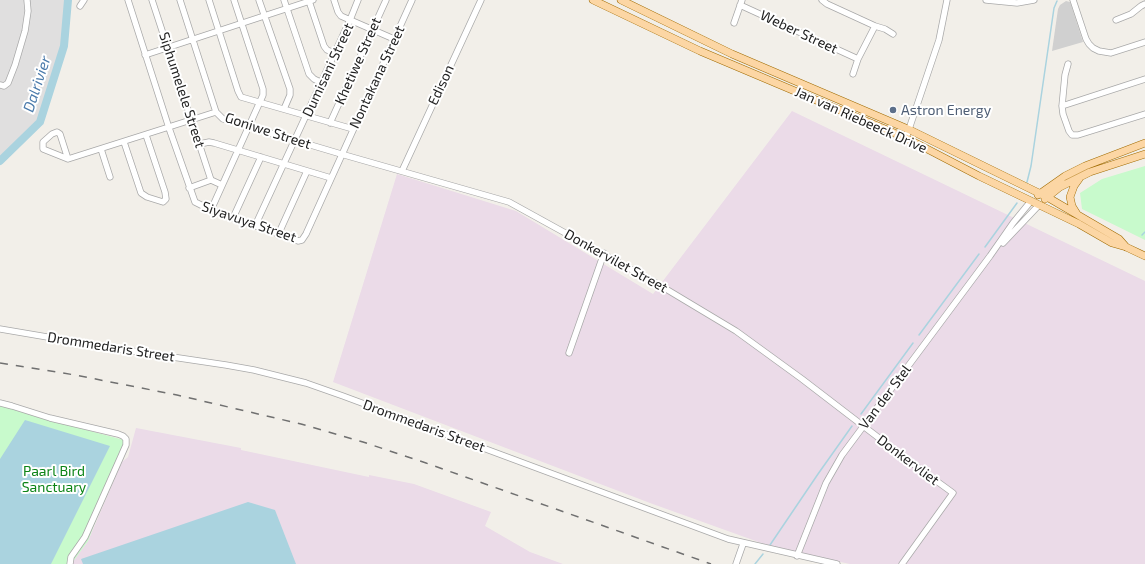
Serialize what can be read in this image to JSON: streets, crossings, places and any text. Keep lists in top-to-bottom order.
{
  "streets": {
    "main road": ["Jan van Riebeeck Drive", "Van der Stel"],
    "street": [
      "Weber Street",
      "Khetiwe Street",
      "Dumisani Street",
      "Nontakana Street",
      "Edison",
      "Siphumelele Street",
      "Goniwe Street",
      "Siyavuya Street",
      "Donkervilet Street",
      "Drommedaris Street",
      "Donkervliet"
    ]
  },
  "crossings": [
    ["Dumisani Street", "Goniwe Street"],
    ["Dumisani Street", "Siyavuya Street"],
    ["Nontakana Street", "Goniwe Street"],
    ["Nontakana Street", "Siyavuya Street"],
    ["Nontakana Street", "Donkervilet Street"],
    ["Edison", "Donkervilet Street"],
    ["Jan van Riebeeck Drive", "Van der Stel"],
    ["Goniwe Street", "Siyavuya Street"],
    ["Goniwe Street", "Donkervilet Street"],
    ["Siyavuya Street", "Donkervilet Street"],
    ["Donkervilet Street", "Van der Stel"],
    ["Donkervilet Street", "Donkervliet"],
    ["Drommedaris Street", "Van der Stel"],
    ["Van der Stel", "Donkervliet"]
  ],
  "water": ["Dalrivier"],
  "parks": ["Paarl Bird Sanctuary"],
  "places": ["Astron Energy"]
}
